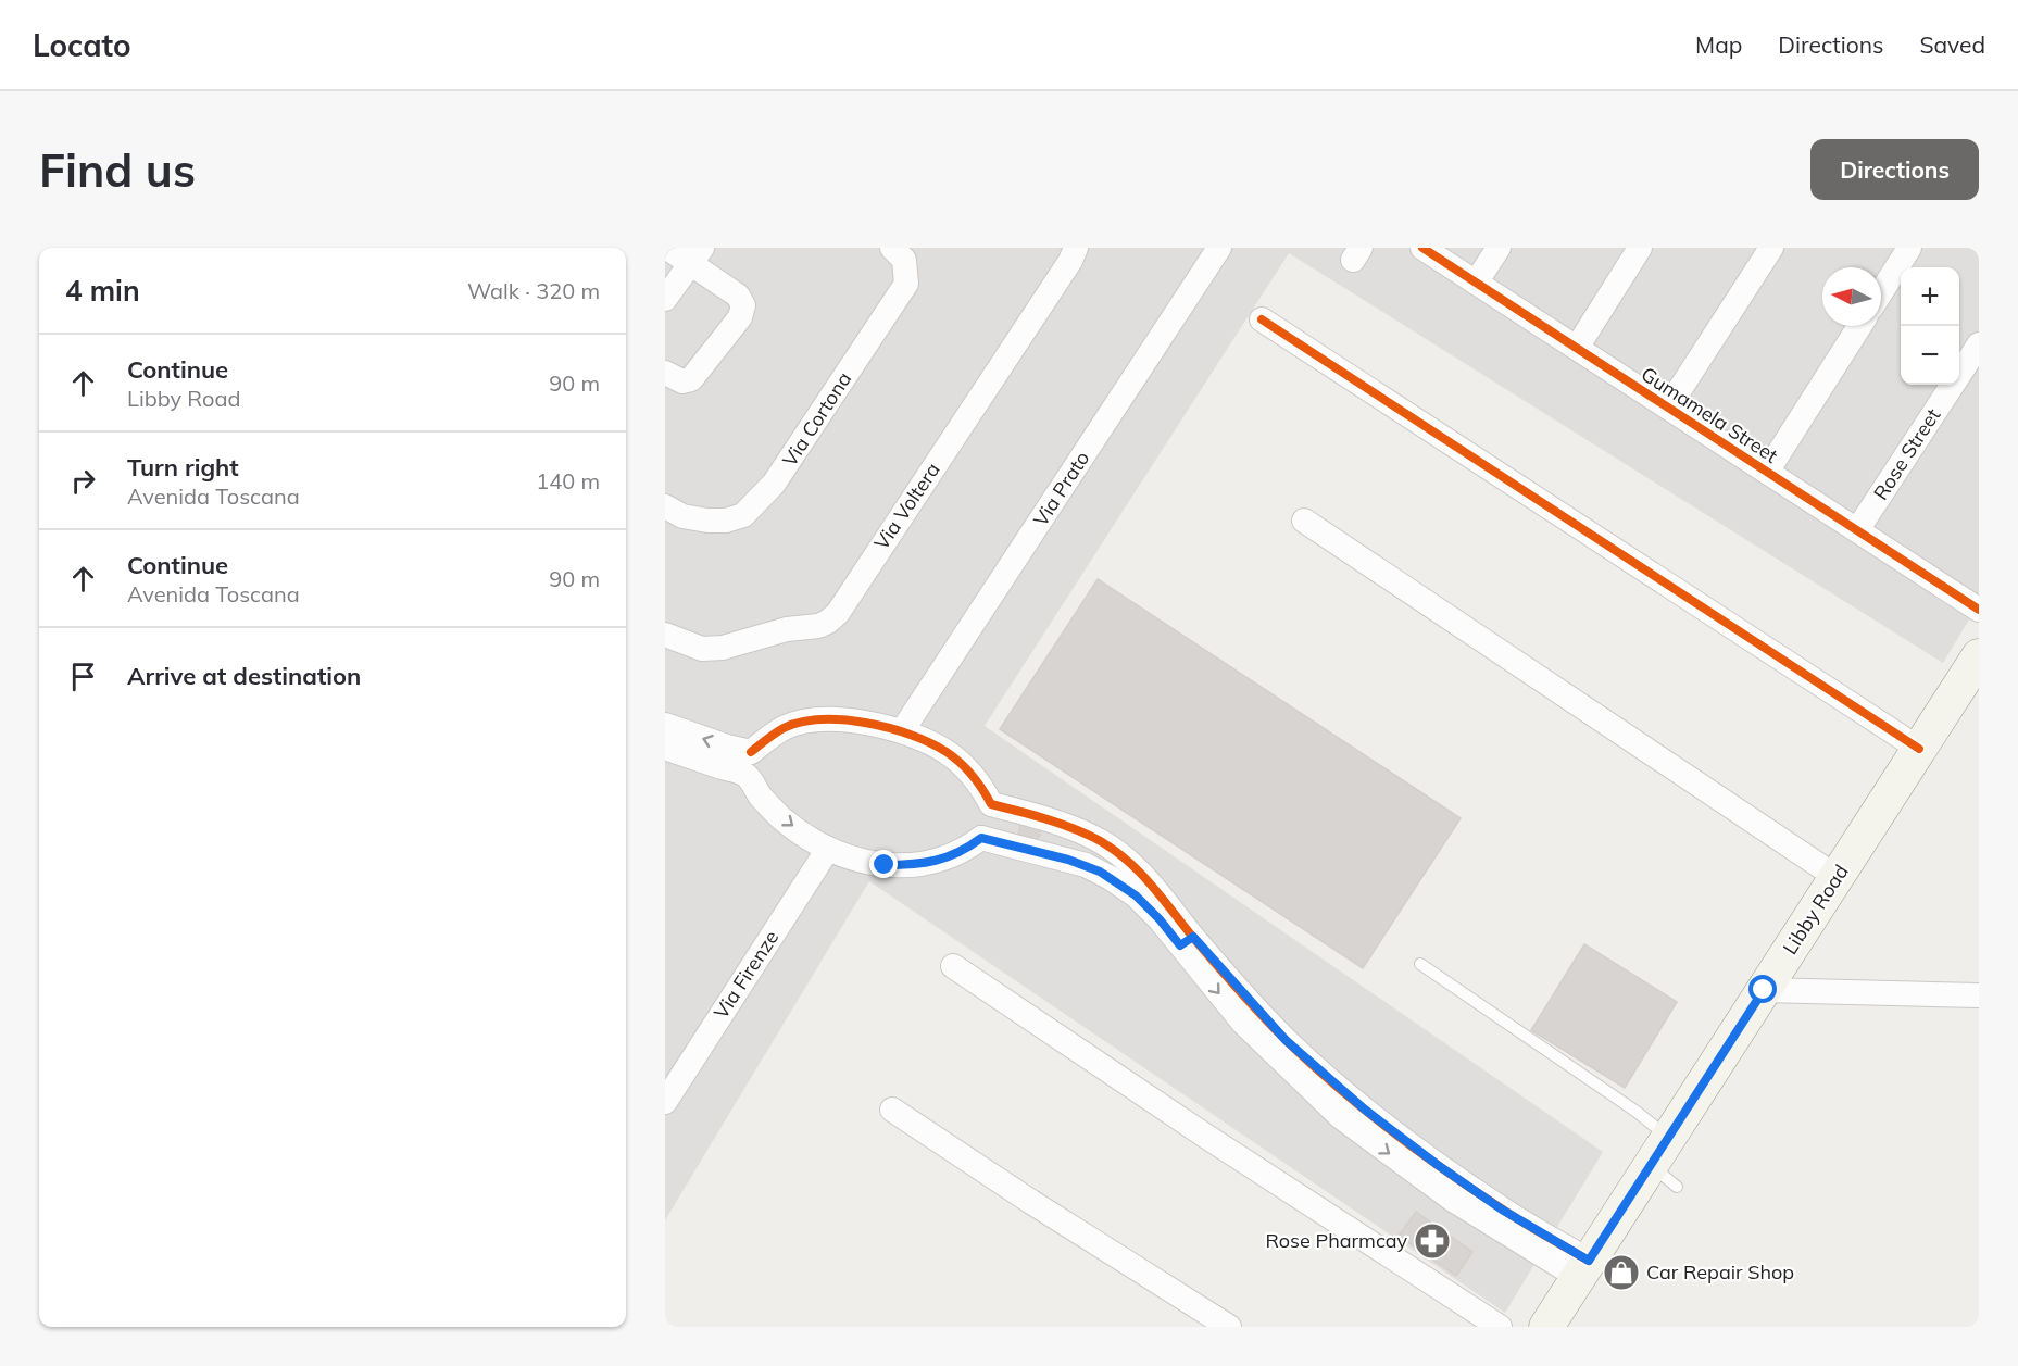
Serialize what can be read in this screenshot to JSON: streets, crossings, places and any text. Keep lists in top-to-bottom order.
{
  "streets": {
    "main road": ["Libby Road"],
    "street": [
      "Gumamela Street",
      "Via Cortona",
      "Rose Street",
      "Via Prato",
      "Via Voltera",
      "Via Firenze"
    ]
  },
  "crossings": [
    ["Gumamela Street", "Rose Street"]
  ],
  "places": {
    "pharmacy": ["Rose Pharmcay"],
    "shop": ["Car Repair Shop"]
  },
  "north": "left",
  "page": {
    "header": "Locato",
    "nav": ["Map", "Directions", "Saved"],
    "buttons": "Directions",
    "title": "Find us",
    "heading": ["4 min", "Walk · 320 m"],
    "map_buttons": ["+", "−"],
    "list": [
      ["Continue", "Libby Road", "90 m"],
      ["Turn right", "Avenida Toscana", "140 m"],
      ["Continue", "Avenida Toscana", "90 m"],
      "Arrive at destination"
    ]
  }
}
